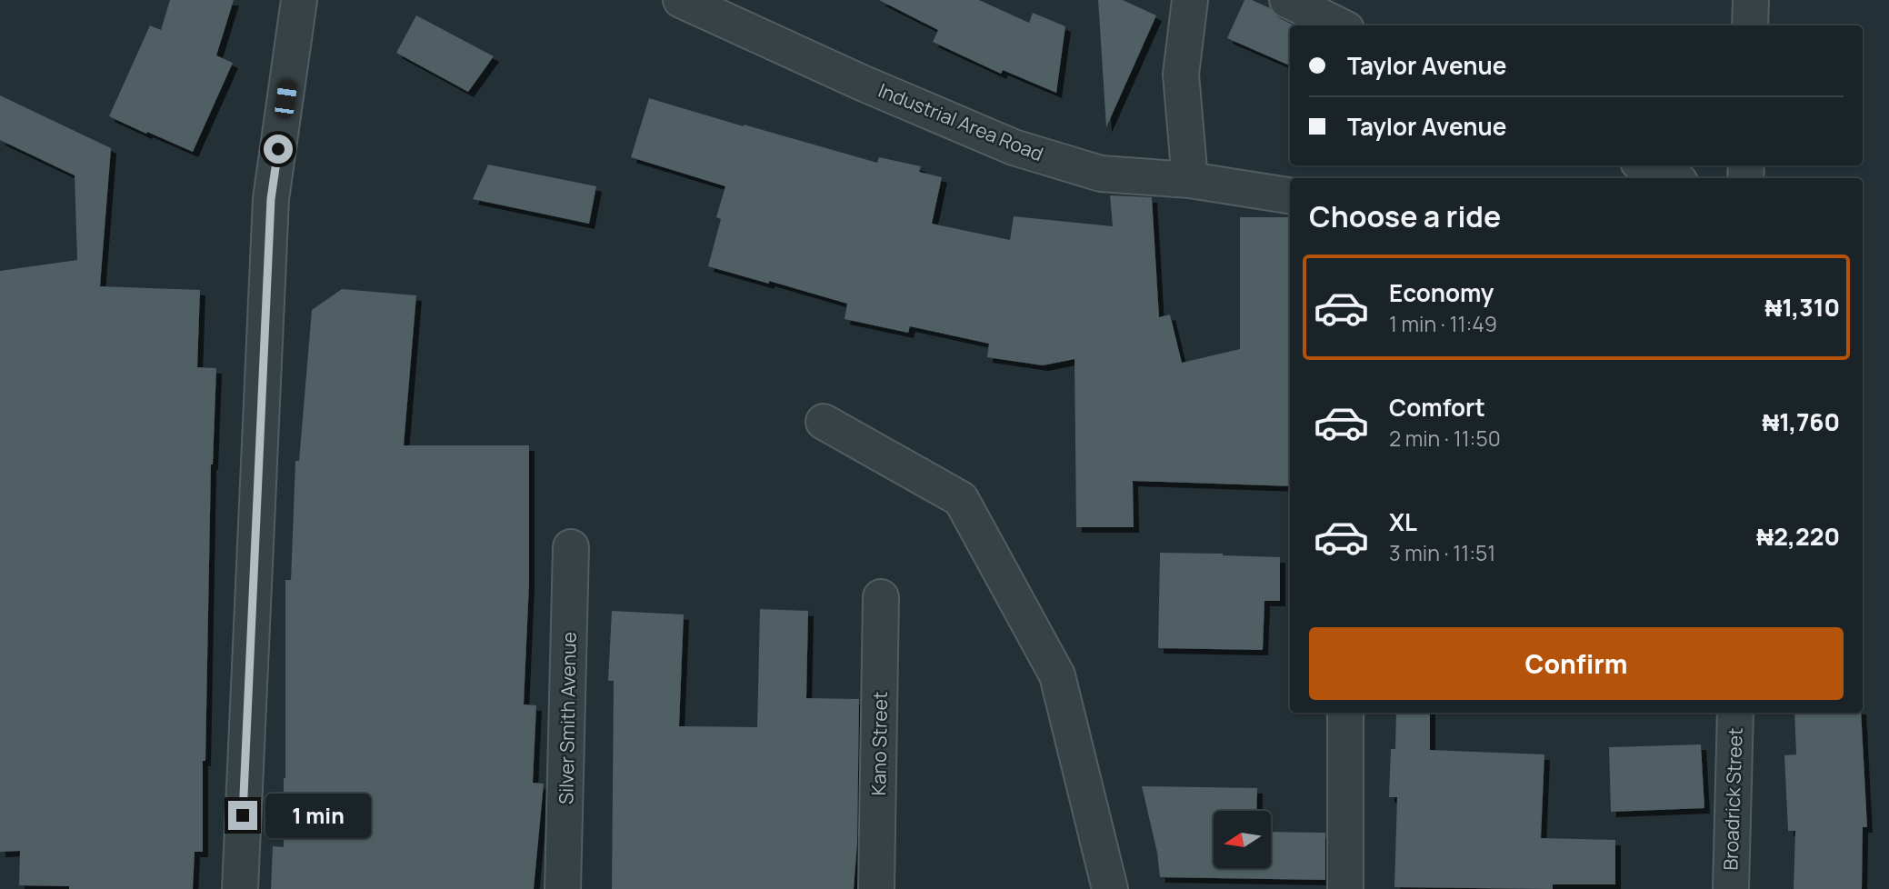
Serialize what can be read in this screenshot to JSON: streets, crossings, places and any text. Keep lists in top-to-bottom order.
{
  "streets": {
    "street": [
      "Industrial Area Road",
      "Silver Smith Avenue",
      "Kano Street",
      "Broadrick Street"
    ]
  },
  "north": "left",
  "page": {
    "banner": ["Taylor Avenue", "Taylor Avenue"],
    "heading": "Choose a ride",
    "list": [
      {
        "name": "Economy",
        "note": "1 min · 11:49",
        "value": "₦1,310"
      },
      {
        "name": "Comfort",
        "note": "2 min · 11:50",
        "value": "₦1,760"
      },
      {
        "name": "XL",
        "note": "3 min · 11:51",
        "value": "₦2,220"
      }
    ],
    "buttons": "Confirm",
    "bubble": "1 min"
  }
}
